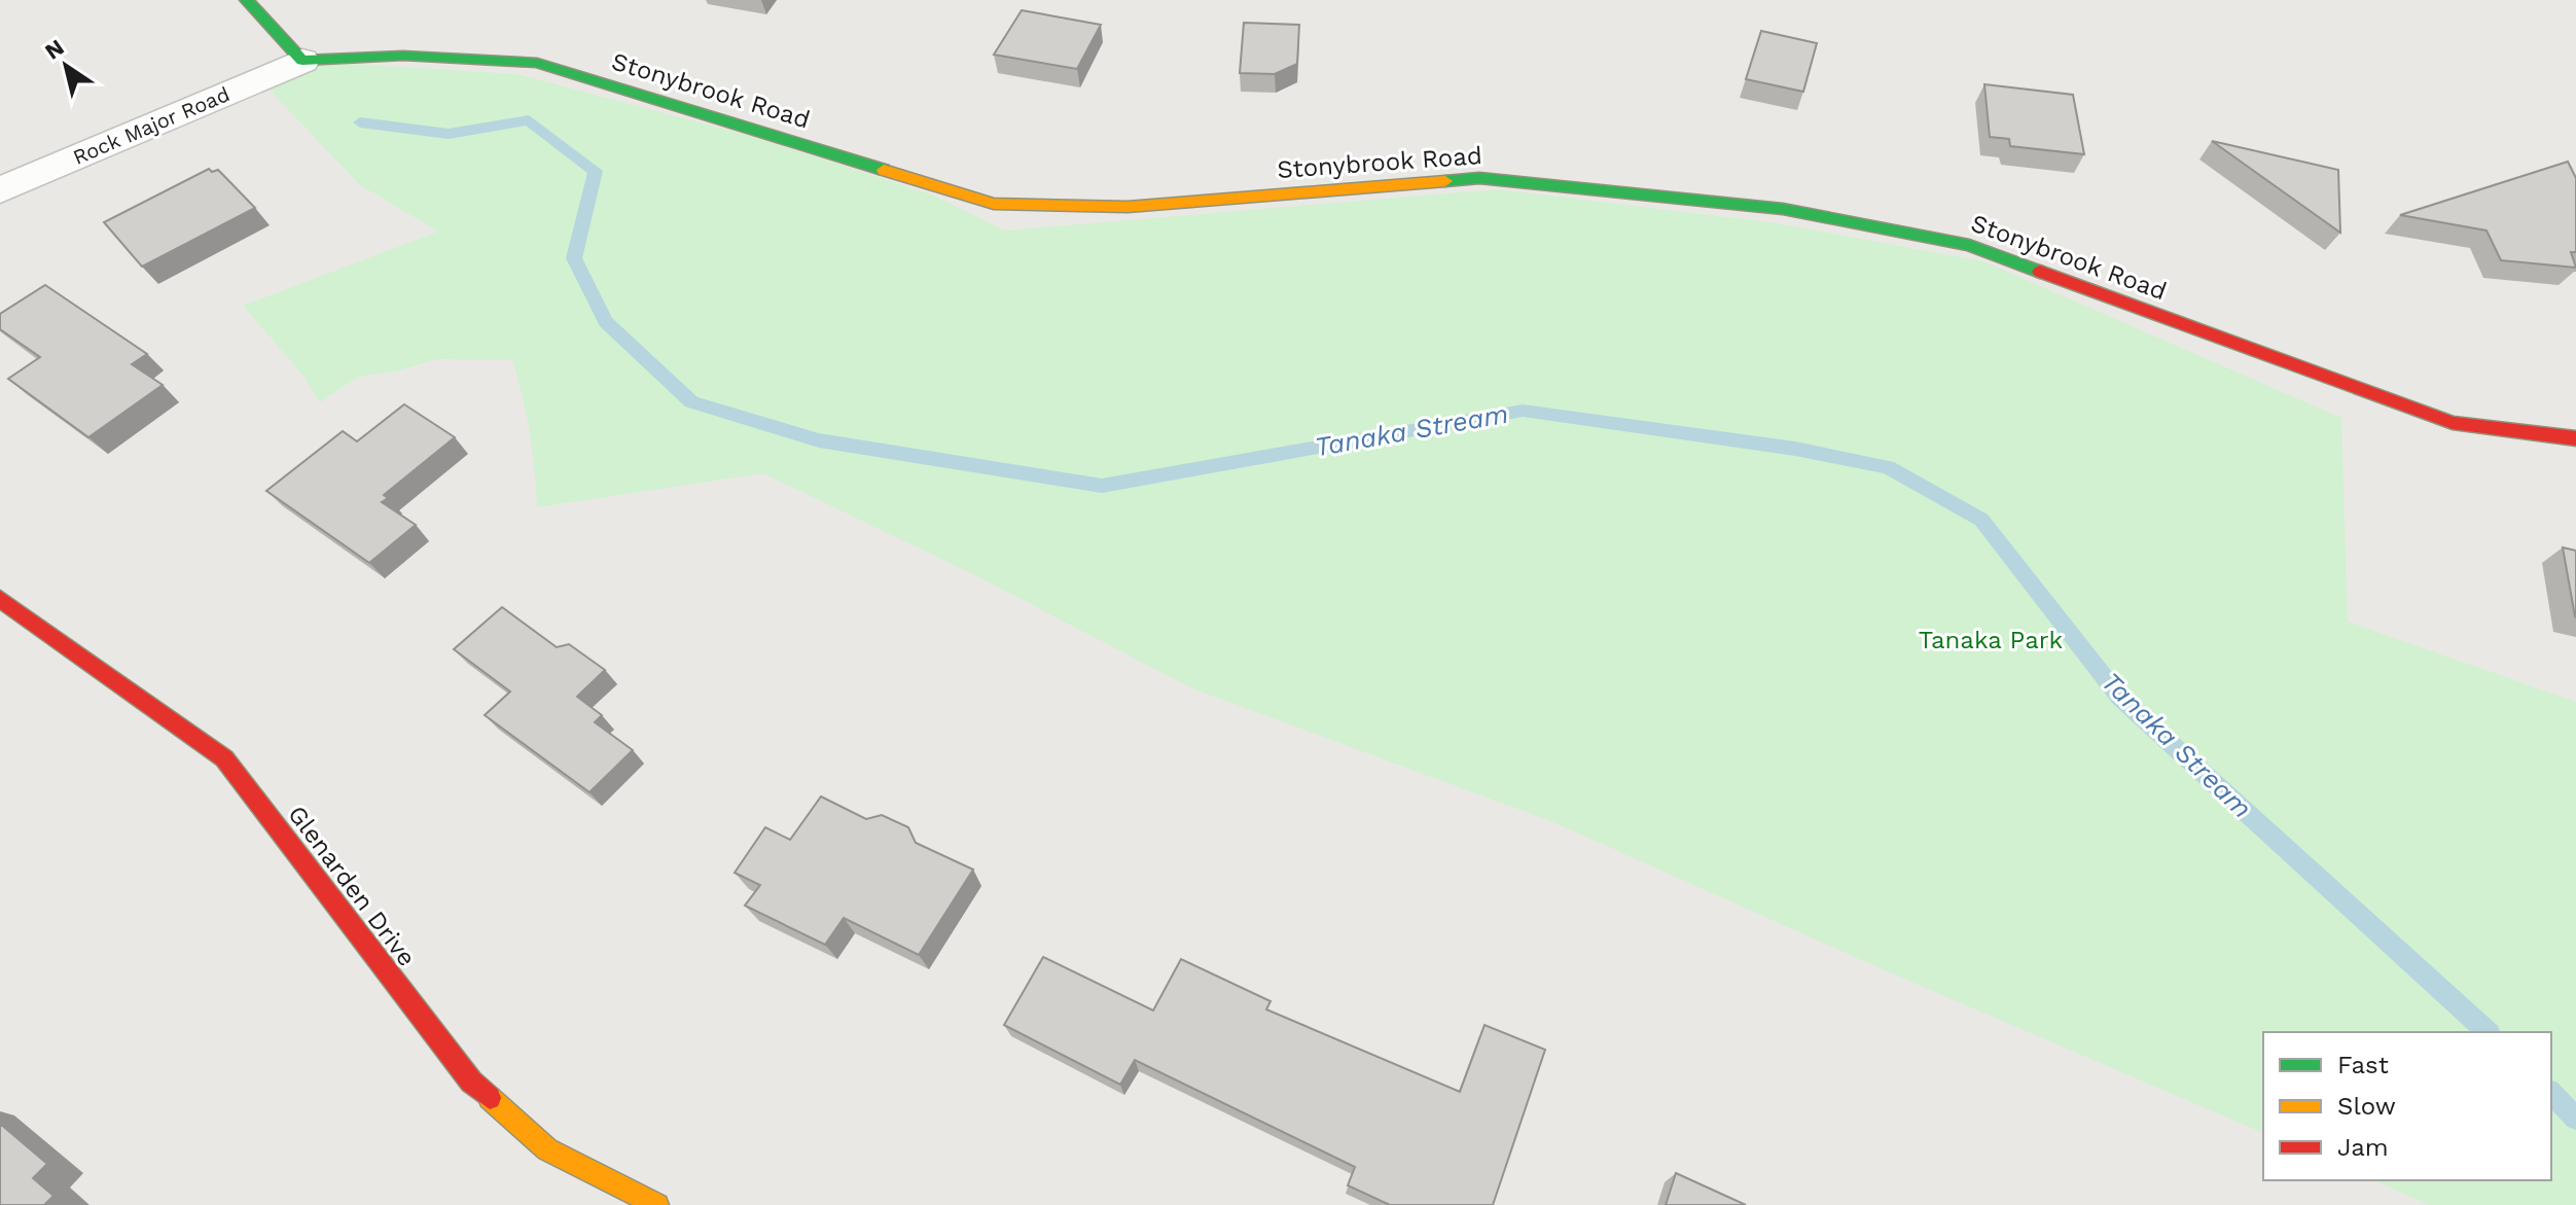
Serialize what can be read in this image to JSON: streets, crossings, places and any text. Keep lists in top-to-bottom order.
{
  "streets": {
    "street": ["Stonybrook Road", "Rock Major Road", "Glenarden Drive"]
  },
  "crossings": [
    ["Stonybrook Road", "Rock Major Road"]
  ],
  "water": ["Tanaka Stream"],
  "parks": ["Tanaka Park"],
  "legend": ["Fast", "Slow", "Jam"],
  "north": "top left"
}
